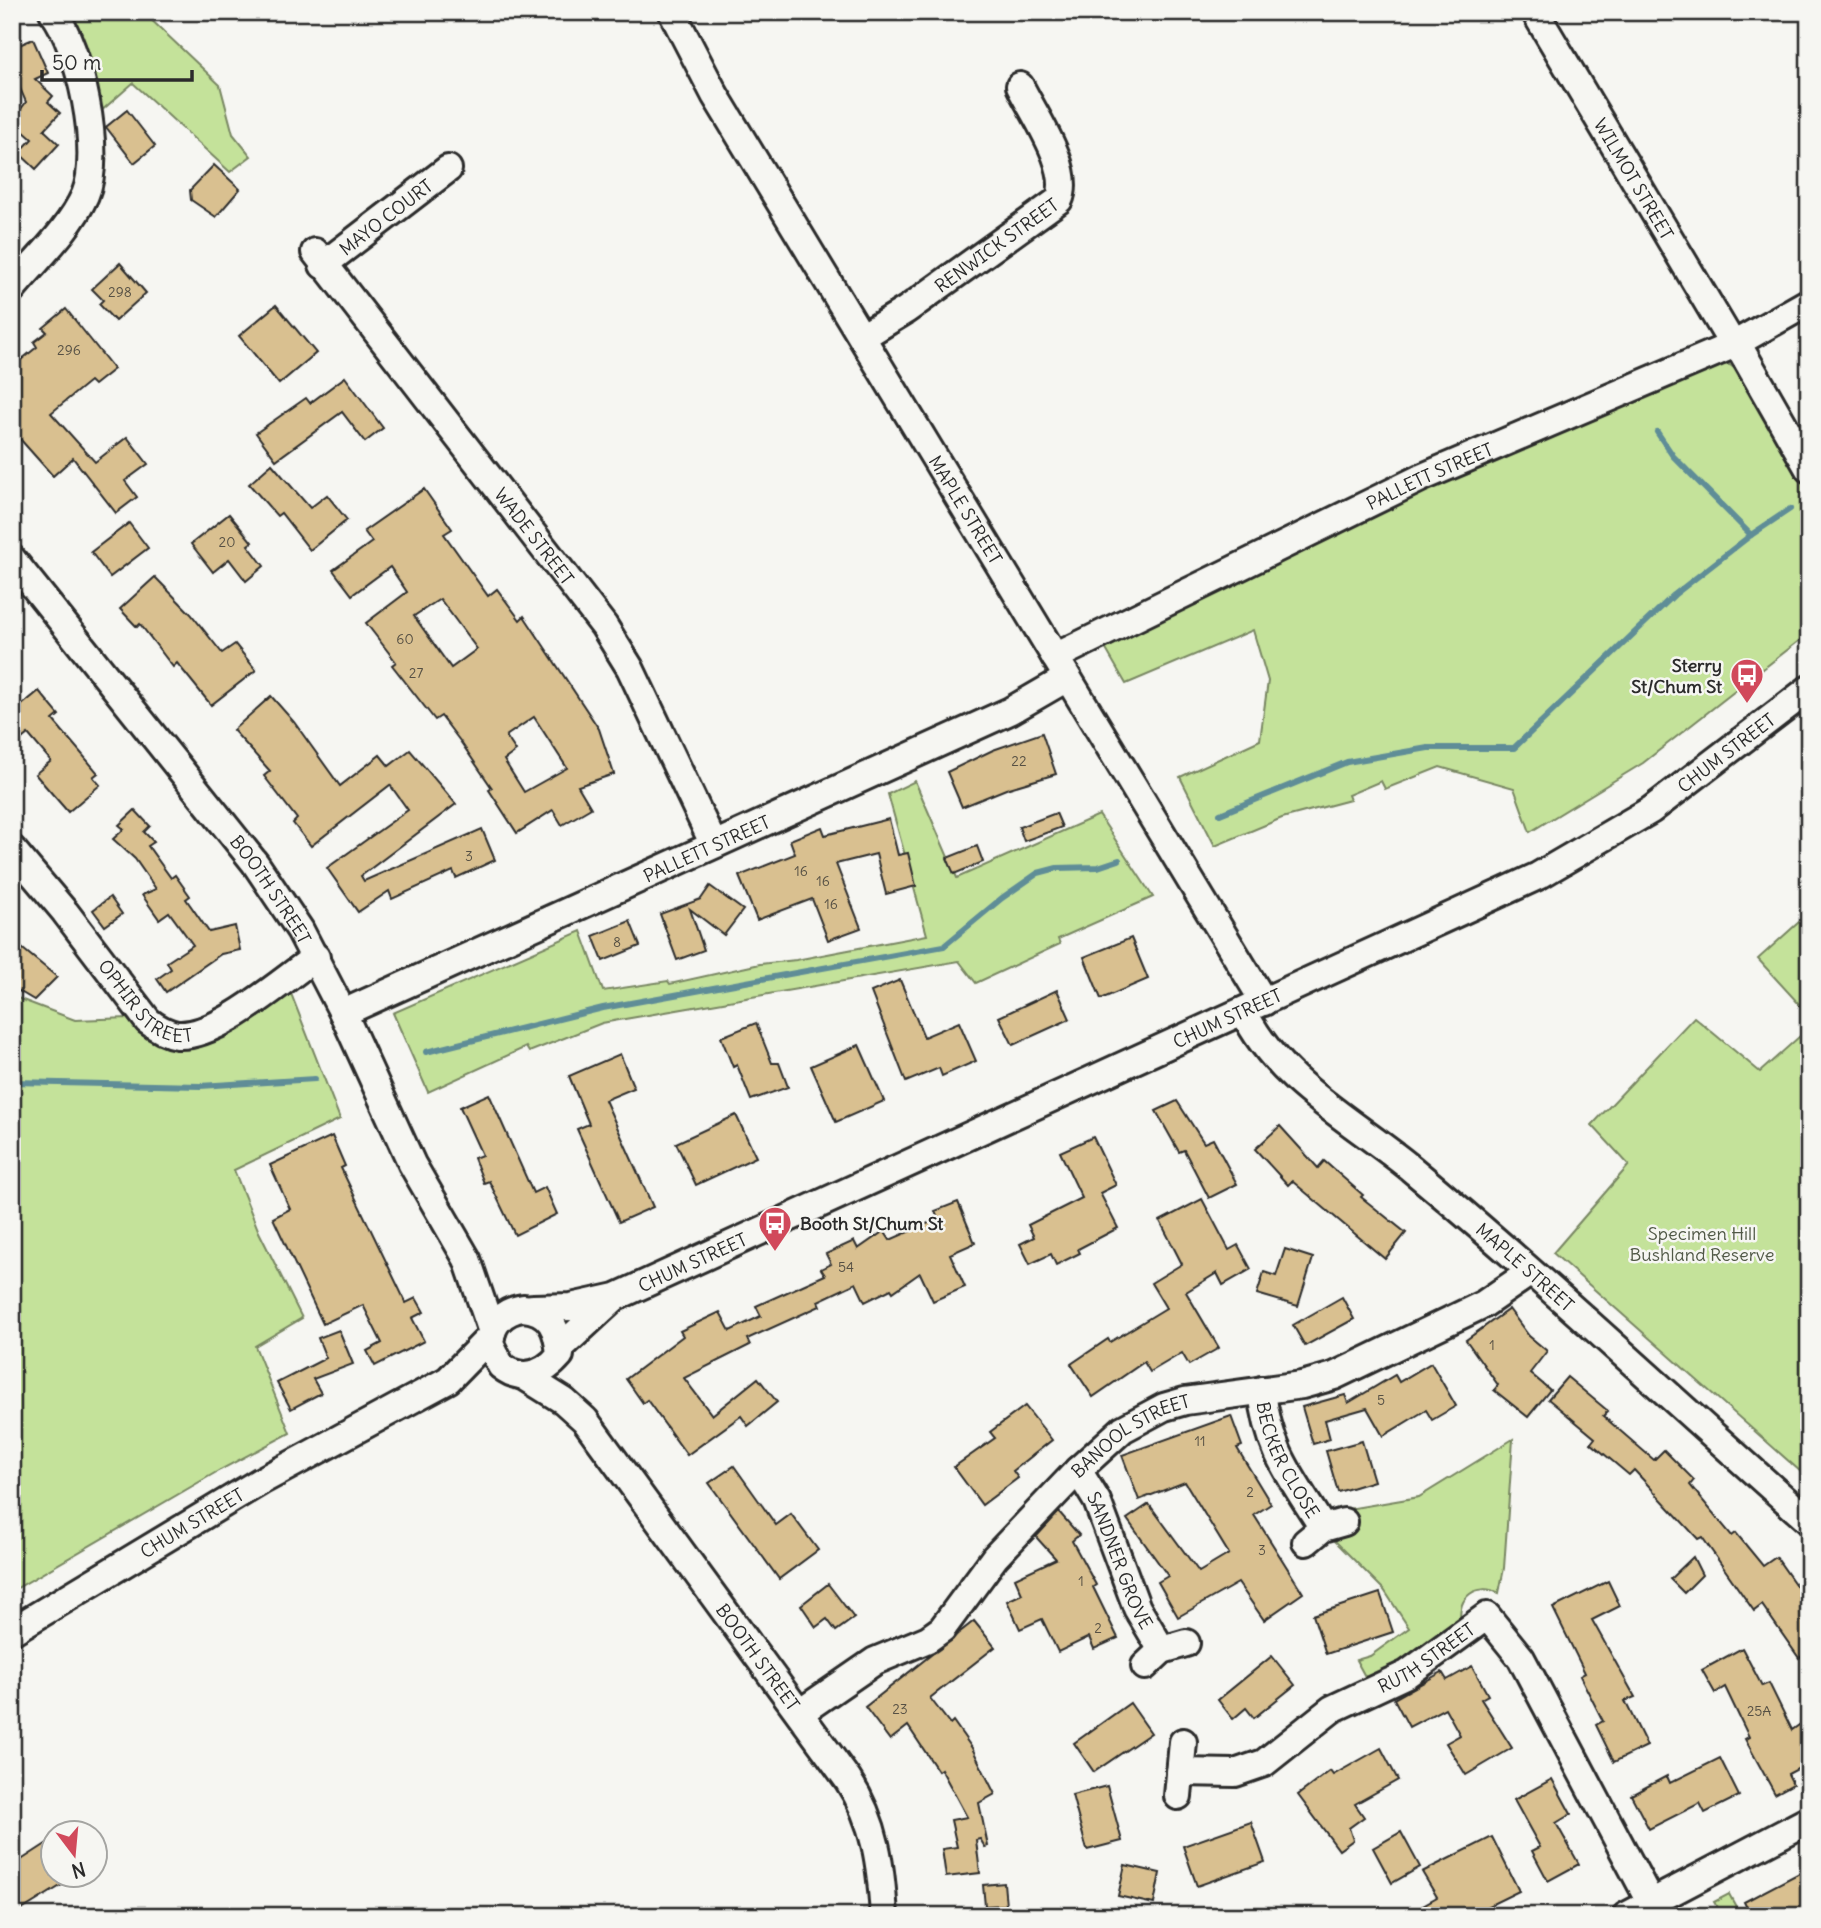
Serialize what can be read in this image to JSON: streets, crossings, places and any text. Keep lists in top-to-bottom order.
{
  "streets": {
    "street": [
      "WILMOT STREET",
      "MAYO COURT",
      "RENWICK STREET",
      "PALLETT STREET",
      "MAPLE STREET",
      "WADE STREET",
      "CHUM STREET",
      "BOOTH STREET",
      "OPHIR STREET",
      "BANOOL STREET",
      "BECKER CLOSE",
      "SANDNER GROVE",
      "RUTH STREET"
    ]
  },
  "crossings": [
    ["WILMOT STREET", "PALLETT STREET"],
    ["MAYO COURT", "WADE STREET"],
    ["RENWICK STREET", "MAPLE STREET"],
    ["PALLETT STREET", "MAPLE STREET"],
    ["PALLETT STREET", "WADE STREET"],
    ["PALLETT STREET", "BOOTH STREET"],
    ["MAPLE STREET", "CHUM STREET"],
    ["MAPLE STREET", "BANOOL STREET"],
    ["CHUM STREET", "BOOTH STREET"],
    ["BOOTH STREET", "OPHIR STREET"],
    ["BOOTH STREET", "BANOOL STREET"],
    ["BANOOL STREET", "BECKER CLOSE"],
    ["BANOOL STREET", "SANDNER GROVE"]
  ],
  "parks": ["Specimen Hill Bushland Reserve"],
  "places": {
    "bus stop": ["Sterry St/Chum St", "Booth St/Chum St"]
  },
  "house_numbers": [
    "298",
    "296",
    "20",
    "60",
    "27",
    "22",
    "3",
    "16",
    "16",
    "16",
    "8",
    "54",
    "1",
    "5",
    "11",
    "2",
    "3",
    "1",
    "2",
    "23",
    "25A"
  ],
  "scale_bar": "50 m",
  "north": "bottom"
}
